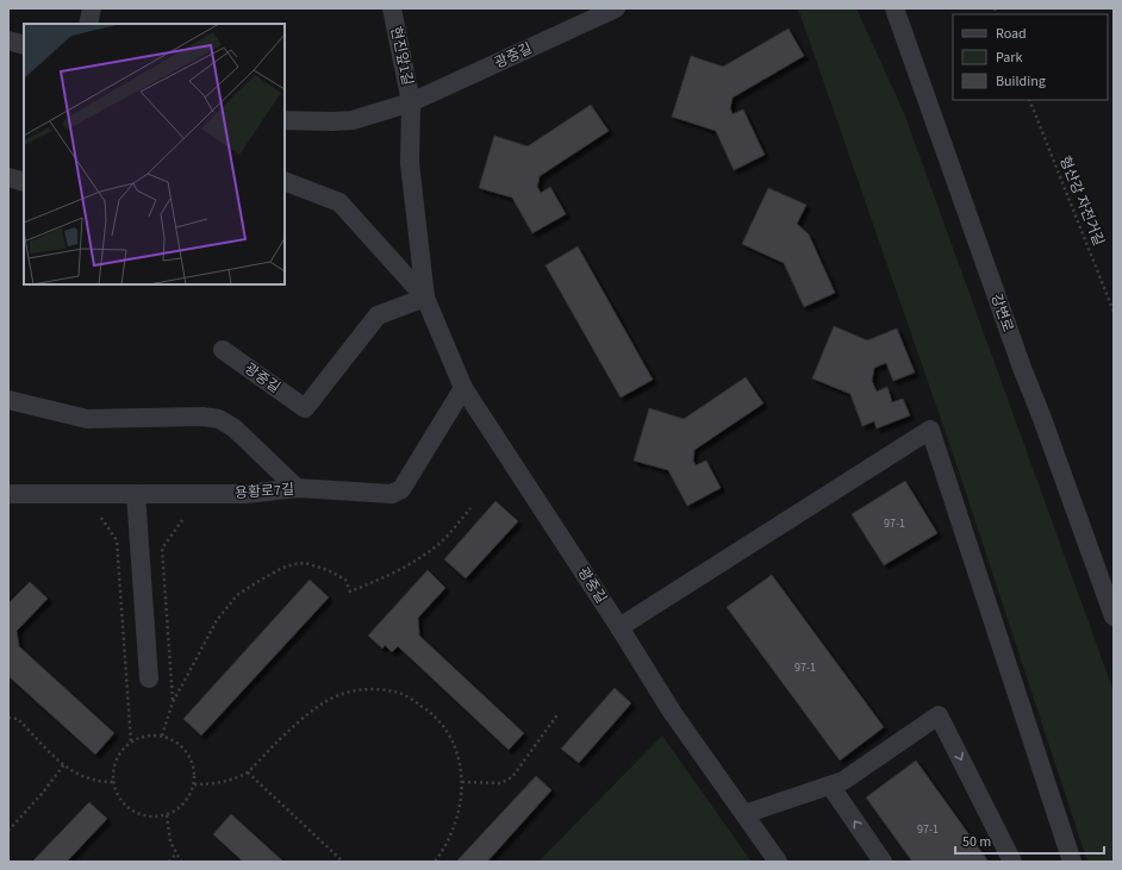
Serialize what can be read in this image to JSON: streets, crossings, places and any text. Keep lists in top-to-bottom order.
{
  "streets": {
    "street": [
      "현진앞1길",
      "광중길",
      "강변로",
      "용황로7길"
    ],
    "path": ["형산강 자전거길"]
  },
  "crossings": [
    ["현진앞1길", "광중길"],
    ["광중길", "용황로7길"]
  ],
  "house_numbers": ["97-1", "97-1", "97-1"],
  "legend": ["Road", "Park", "Building"],
  "scale_bar": "50 m"
}
